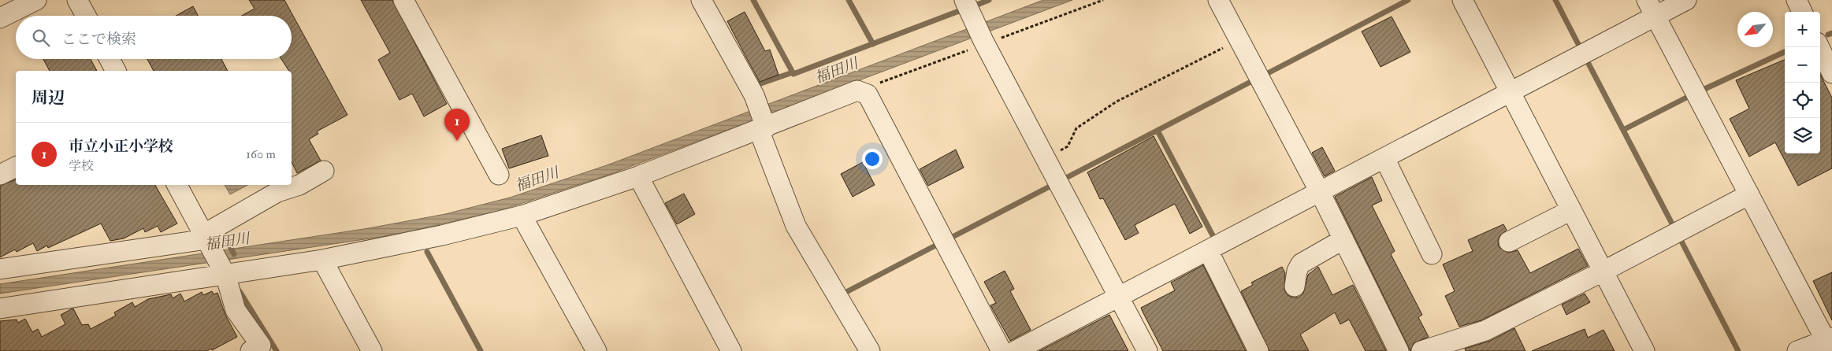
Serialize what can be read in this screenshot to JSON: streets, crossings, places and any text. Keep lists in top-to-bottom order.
{
  "water": ["福田川"],
  "north": "bottom left",
  "page": {
    "map_buttons": ["+", "−"],
    "search": "ここで検索",
    "heading": "周辺",
    "pins": "1",
    "list": [
      {
        "mark": "1",
        "name": "市立小正小学校",
        "note": "学校",
        "value": "160 m"
      }
    ]
  }
}
